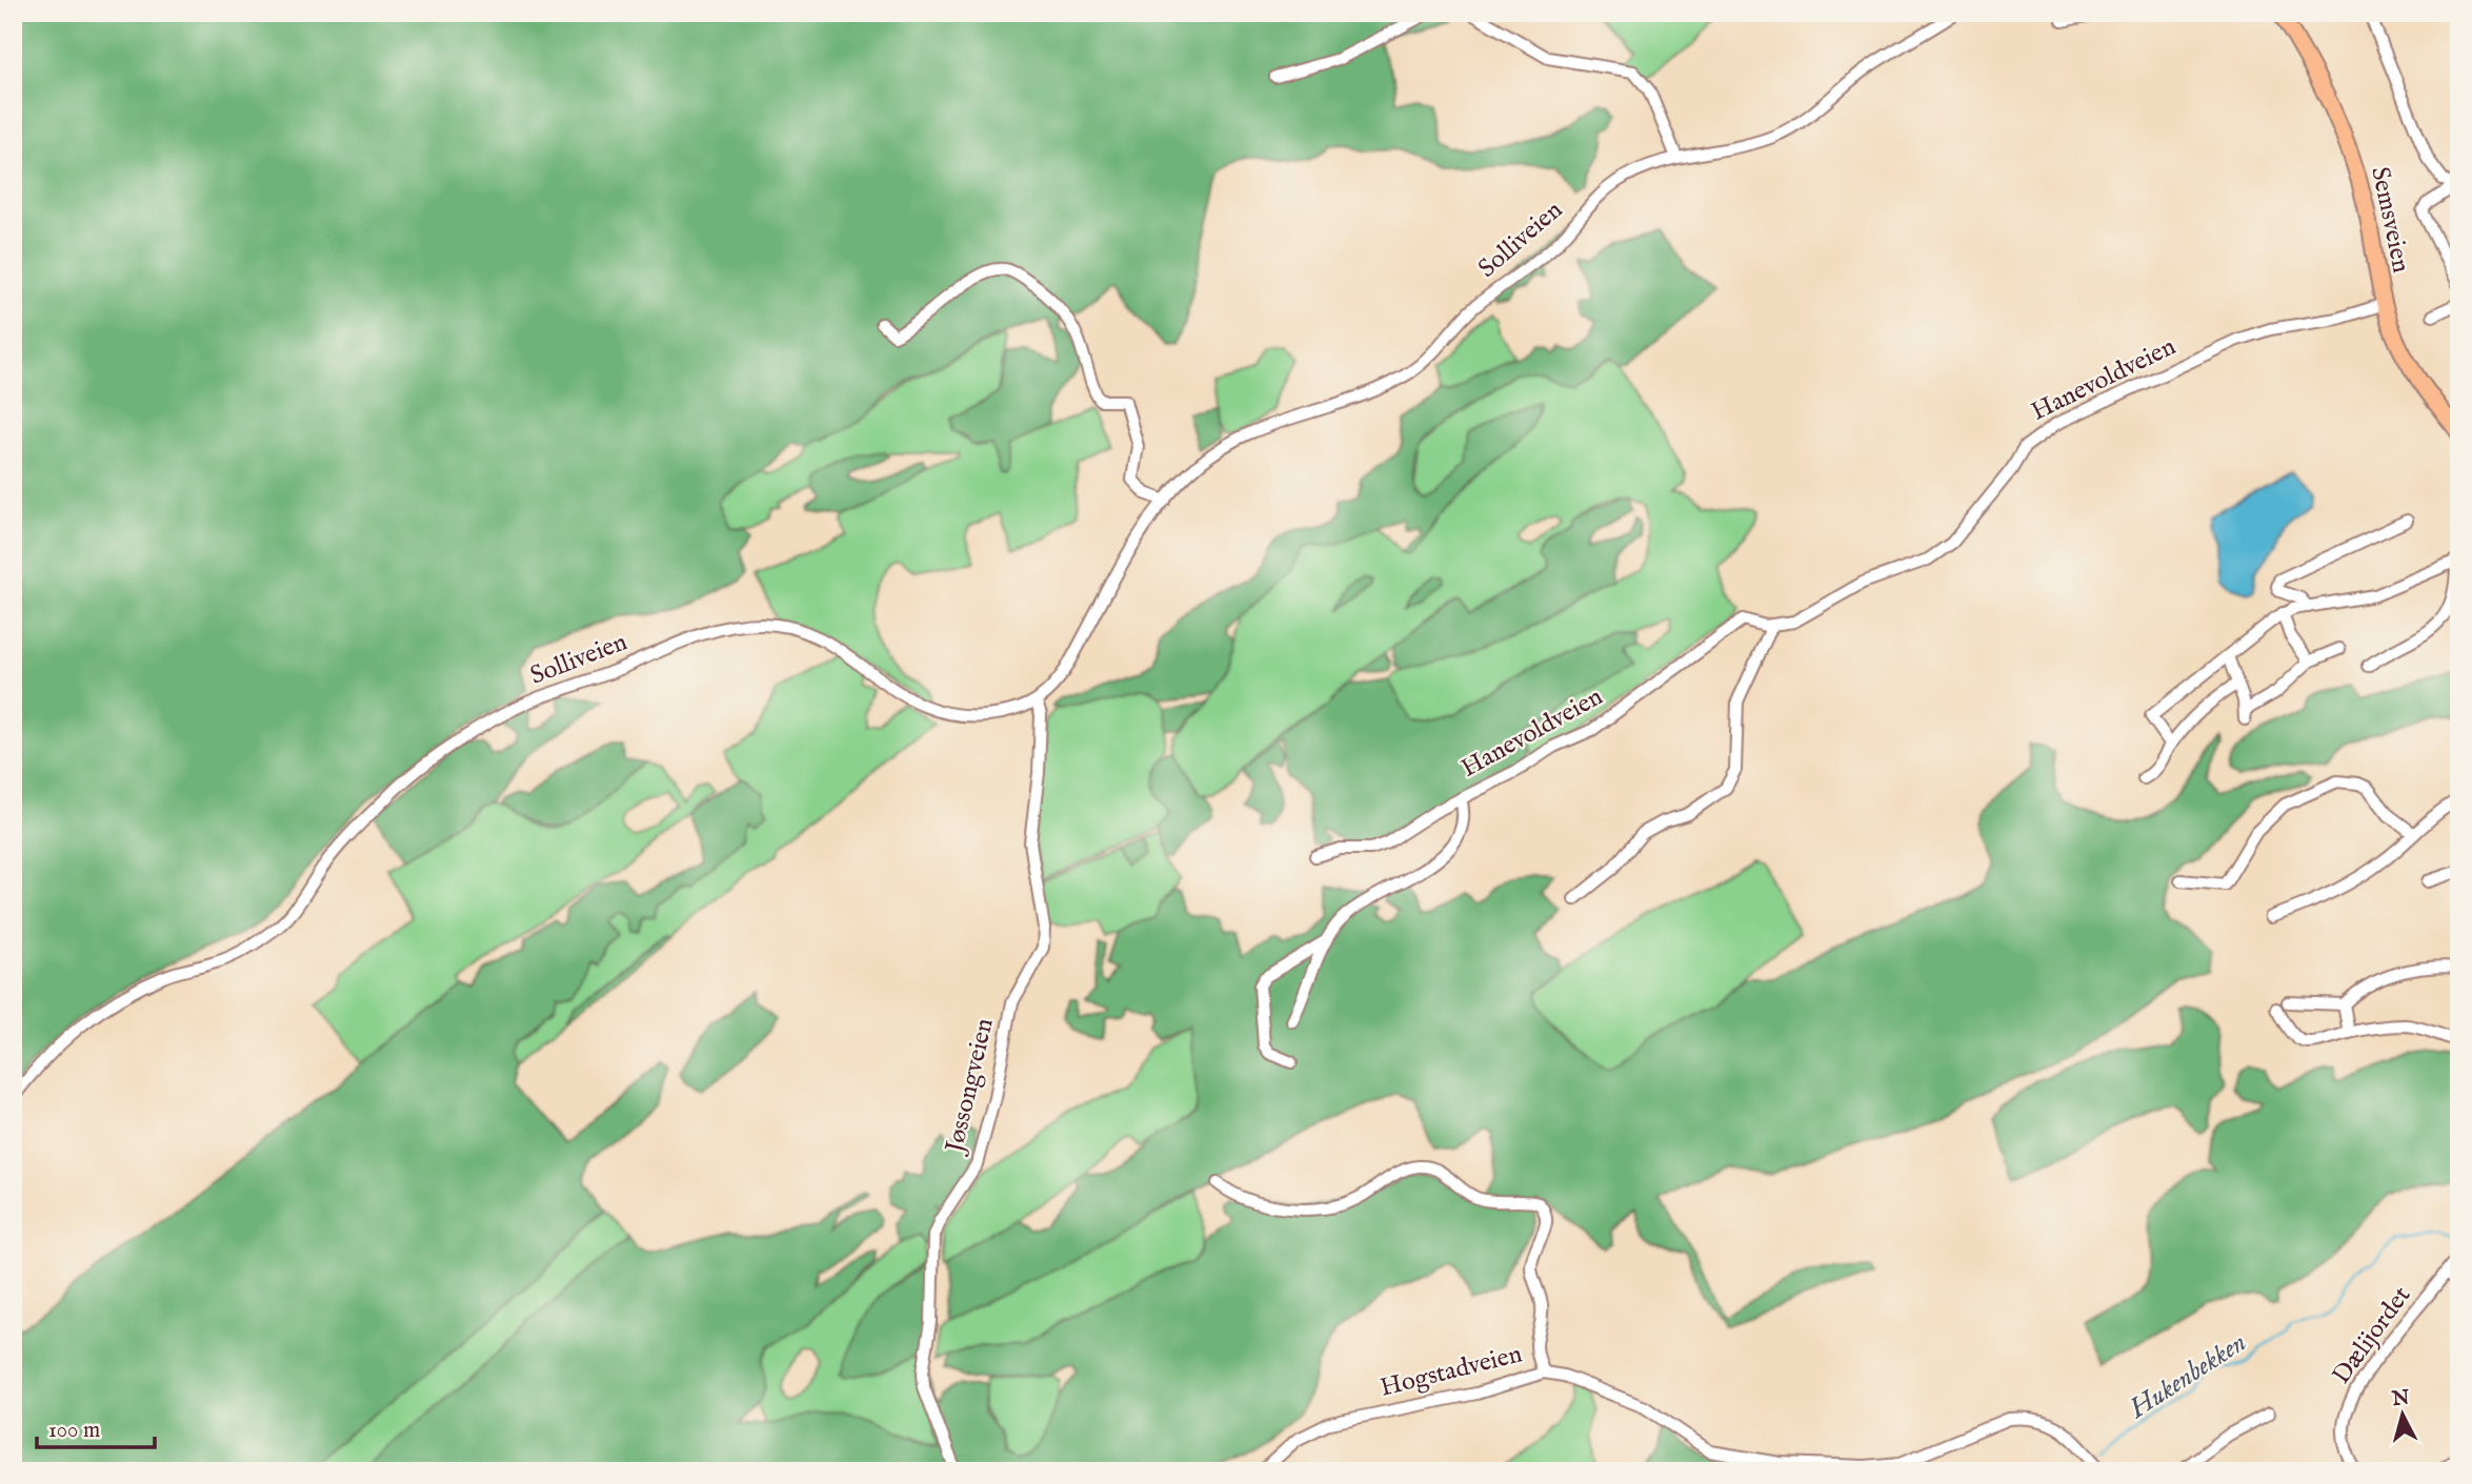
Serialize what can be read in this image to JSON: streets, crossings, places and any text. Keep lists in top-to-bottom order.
{
  "streets": {
    "main road": ["Semsveien"],
    "street": [
      "Solliveien",
      "Hanevoldveien",
      "Jøssongveien",
      "Dælijordet",
      "Hogstadveien"
    ]
  },
  "crossings": [
    ["Semsveien", "Hanevoldveien"],
    ["Solliveien", "Jøssongveien"]
  ],
  "water": ["Hukenbekken"],
  "scale_bar": "100 m",
  "north": "top"
}
